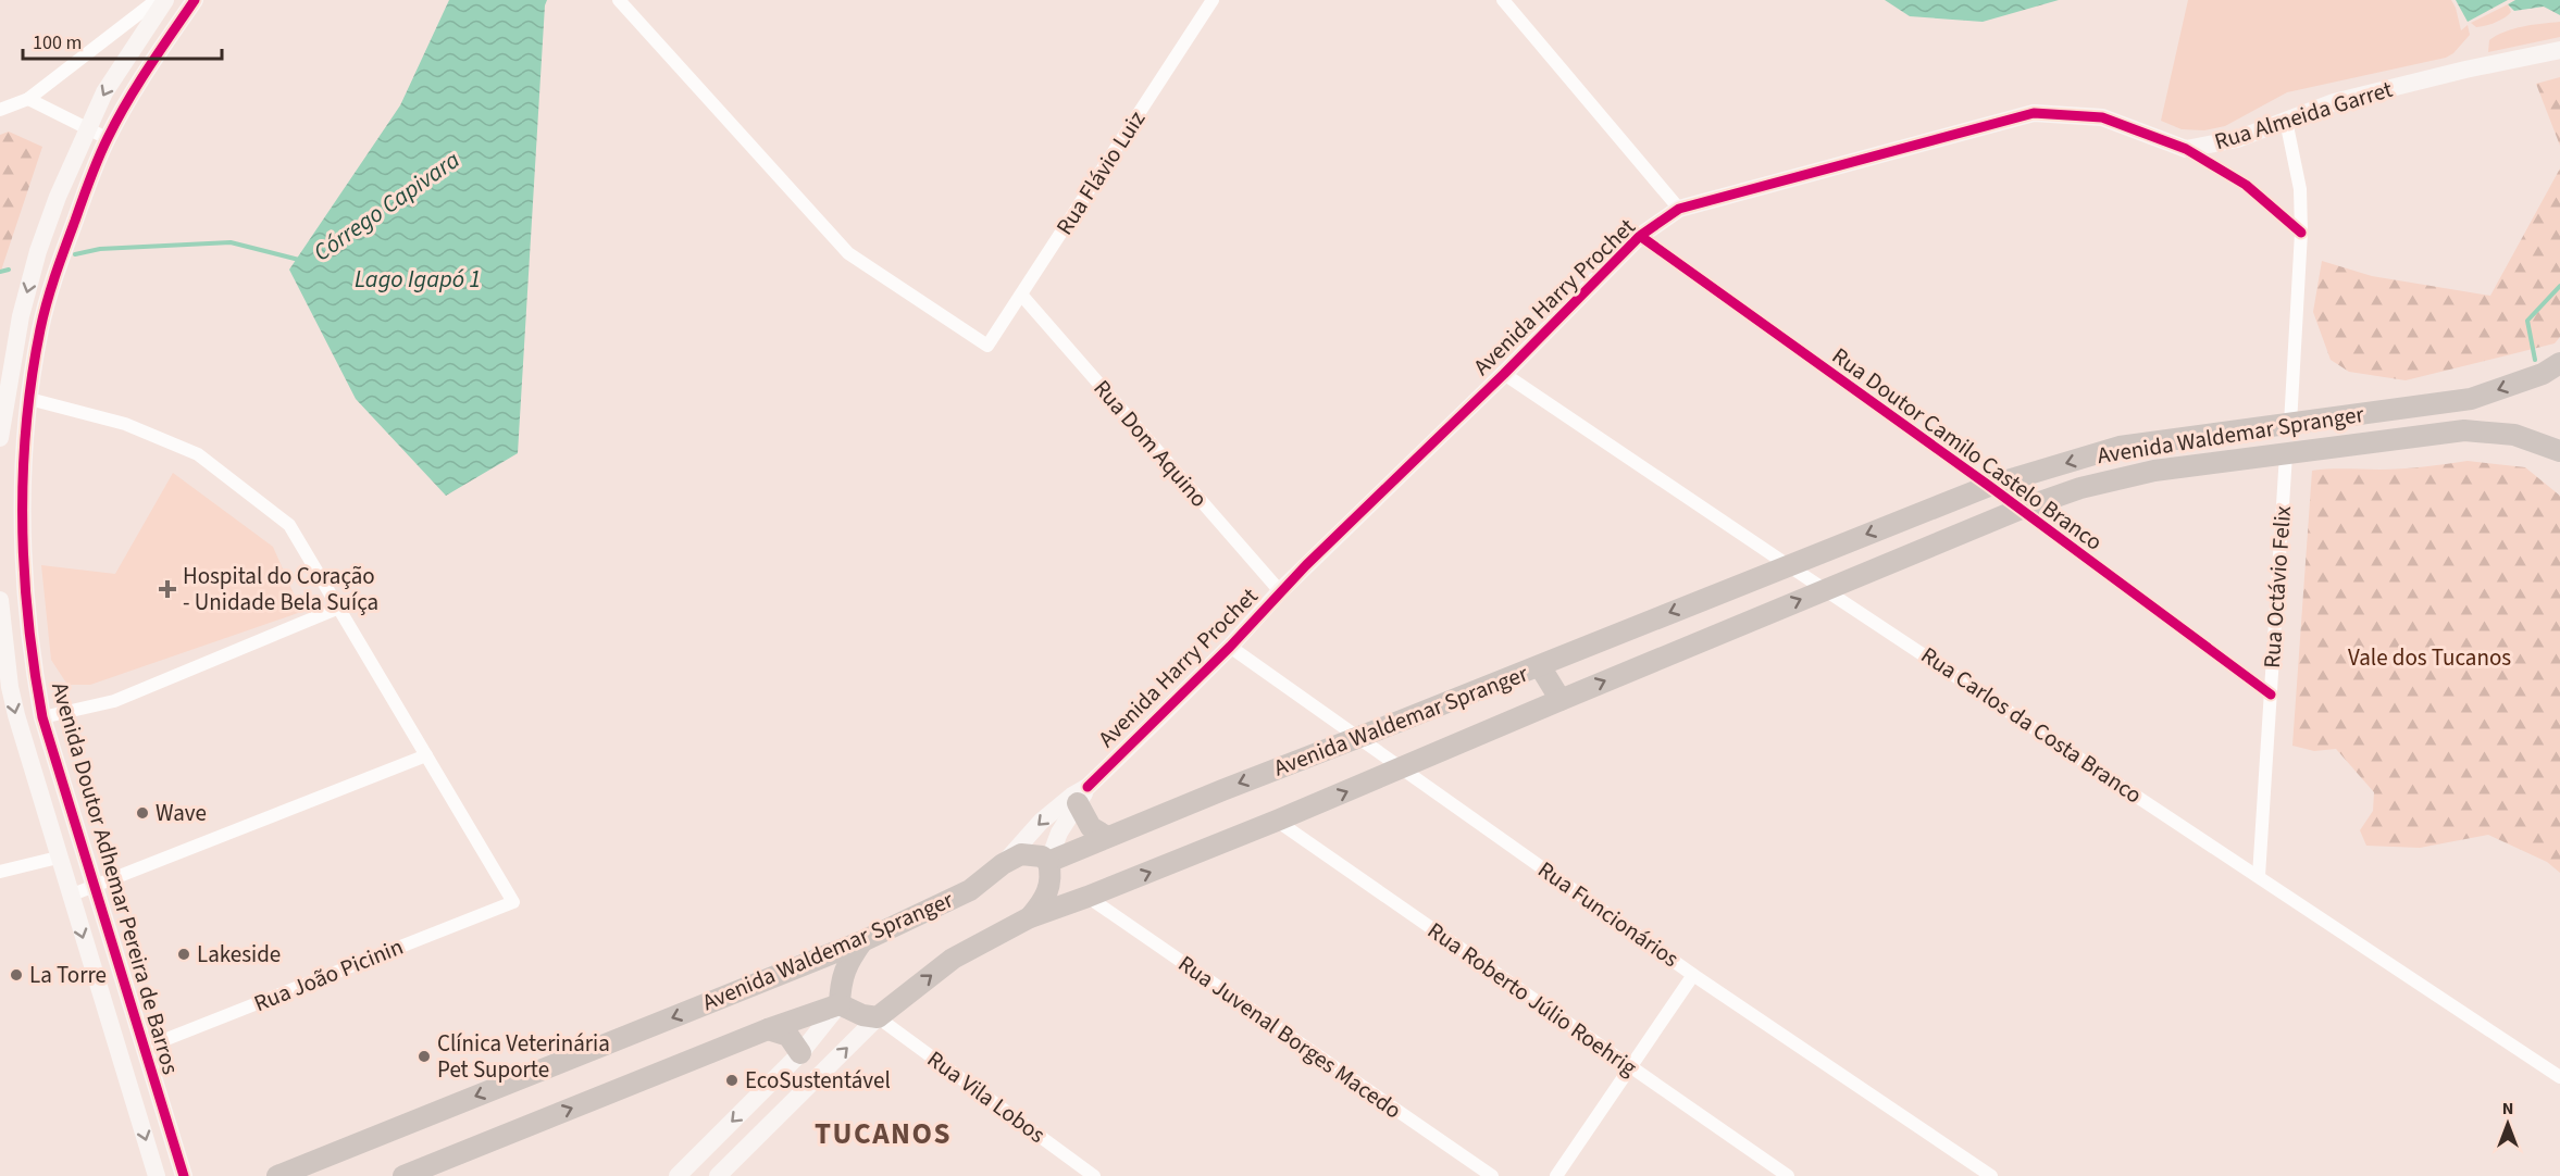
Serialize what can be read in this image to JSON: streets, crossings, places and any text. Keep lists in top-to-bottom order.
{
  "streets": {
    "main road": ["Avenida Waldemar Spranger"],
    "street": [
      "Rua Almeida Garret",
      "Rua Flávio Luiz",
      "Avenida Harry Prochet",
      "Rua Dom Aquino",
      "Rua Doutor Camilo Castelo Branco",
      "Rua Octávio Felix",
      "Rua Carlos da Costa Branco",
      "Avenida Doutor Adhemar Pereira de Barros",
      "Rua Funcionários",
      "Rua João Picinin",
      "Rua Roberto Júlio Roehrig",
      "Rua Juvenal Borges Macedo",
      "Rua Vila Lobos"
    ]
  },
  "crossings": [
    ["Rua Almeida Garret", "Avenida Harry Prochet"],
    ["Rua Flávio Luiz", "Rua Dom Aquino"],
    ["Avenida Harry Prochet", "Avenida Waldemar Spranger"],
    ["Avenida Harry Prochet", "Rua Dom Aquino"],
    ["Avenida Harry Prochet", "Rua Doutor Camilo Castelo Branco"],
    ["Avenida Harry Prochet", "Rua Carlos da Costa Branco"],
    ["Avenida Harry Prochet", "Rua Funcionários"],
    ["Avenida Waldemar Spranger", "Rua Doutor Camilo Castelo Branco"],
    ["Avenida Waldemar Spranger", "Rua Octávio Felix"],
    ["Avenida Waldemar Spranger", "Rua Carlos da Costa Branco"],
    ["Avenida Waldemar Spranger", "Rua Funcionários"],
    ["Avenida Waldemar Spranger", "Rua Roberto Júlio Roehrig"],
    ["Avenida Waldemar Spranger", "Rua Juvenal Borges Macedo"],
    ["Avenida Waldemar Spranger", "Rua Vila Lobos"],
    ["Rua Doutor Camilo Castelo Branco", "Rua Octávio Felix"],
    ["Rua Octávio Felix", "Rua Carlos da Costa Branco"],
    ["Avenida Doutor Adhemar Pereira de Barros", "Rua João Picinin"]
  ],
  "districts": ["TUCANOS"],
  "water": ["Córrego Capivara", "Lago Igapó 1"],
  "parks": ["Vale dos Tucanos"],
  "places": {
    "health": ["Hospital do Coração - Unidade Bela Suíça"],
    "other": [
      "Wave",
      "Lakeside",
      "La Torre",
      "Clínica Veterinária Pet Suporte",
      "EcoSustentável"
    ]
  },
  "scale_bar": "100 m",
  "north": "top"
}
